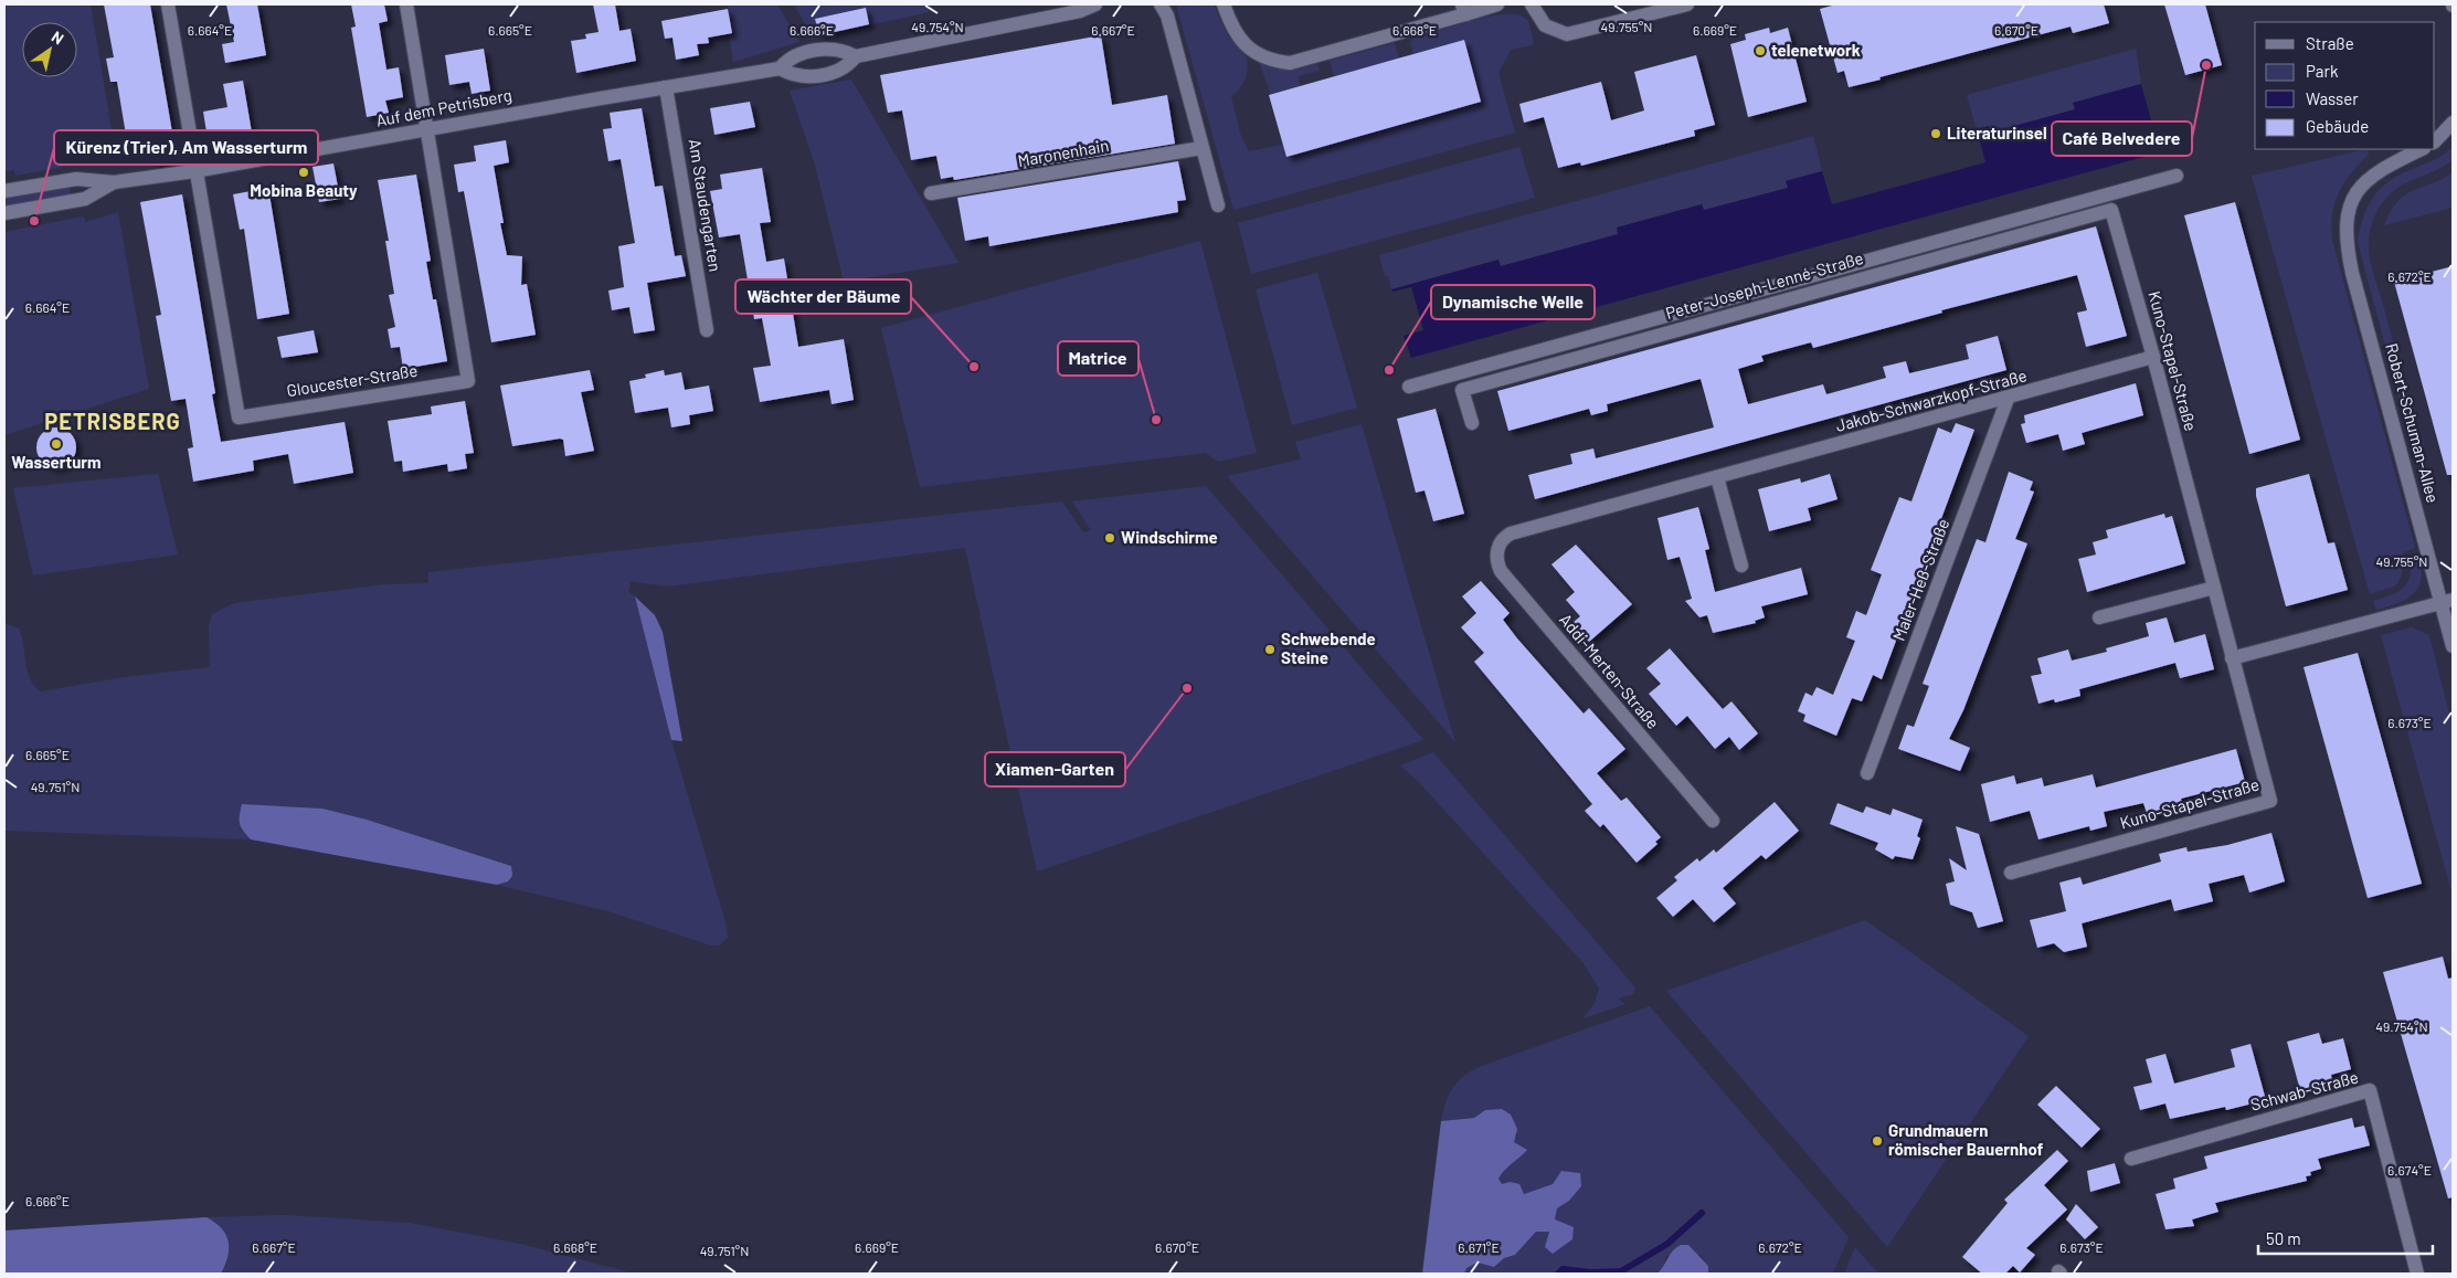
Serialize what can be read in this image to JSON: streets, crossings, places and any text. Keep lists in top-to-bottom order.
{
  "streets": {
    "street": [
      "Auf dem Petrisberg",
      "Maronenhain",
      "Am Staudengarten",
      "Peter-Joseph-Lenné-Straße",
      "Kuno-Stapel-Straße",
      "Gloucester-Straße",
      "Jakob-Schwarzkopf-Straße",
      "Robert-Schuman-Allee",
      "Maler-Heß-Straße",
      "Addi-Merten-Straße",
      "Schwab-Straße"
    ]
  },
  "crossings": [
    ["Auf dem Petrisberg", "Am Staudengarten"],
    ["Auf dem Petrisberg", "Gloucester-Straße"],
    ["Peter-Joseph-Lenné-Straße", "Kuno-Stapel-Straße"],
    ["Kuno-Stapel-Straße", "Jakob-Schwarzkopf-Straße"],
    ["Jakob-Schwarzkopf-Straße", "Maler-Heß-Straße"],
    ["Jakob-Schwarzkopf-Straße", "Addi-Merten-Straße"]
  ],
  "districts": ["PETRISBERG"],
  "places": [
    "telenetwork",
    "Café Belvedere",
    "Literaturinsel",
    "Mobina Beauty",
    "Kürenz (Trier), Am Wasserturm",
    "Wächter der Bäume",
    "Dynamische Welle",
    "Matrice",
    "Wasserturm",
    "Windschirme",
    "Schwebende Steine",
    "Xiamen-Garten",
    "Grundmauern römischer Bauernhof"
  ],
  "legend": [
    "Straße",
    "Park",
    "Wasser",
    "Gebäude"
  ],
  "scale_bar": "50 m",
  "north": "top right",
  "coordinates": [
    "49.754°N",
    "49.755°N",
    "6.666°E",
    "6.667°E",
    "6.668°E",
    "6.669°E",
    "6.670°E",
    "6.664°E",
    "6.665°E",
    "6.672°E",
    "6.673°E",
    "49.751°N",
    "6.674°E",
    "6.671°E"
  ]
}
